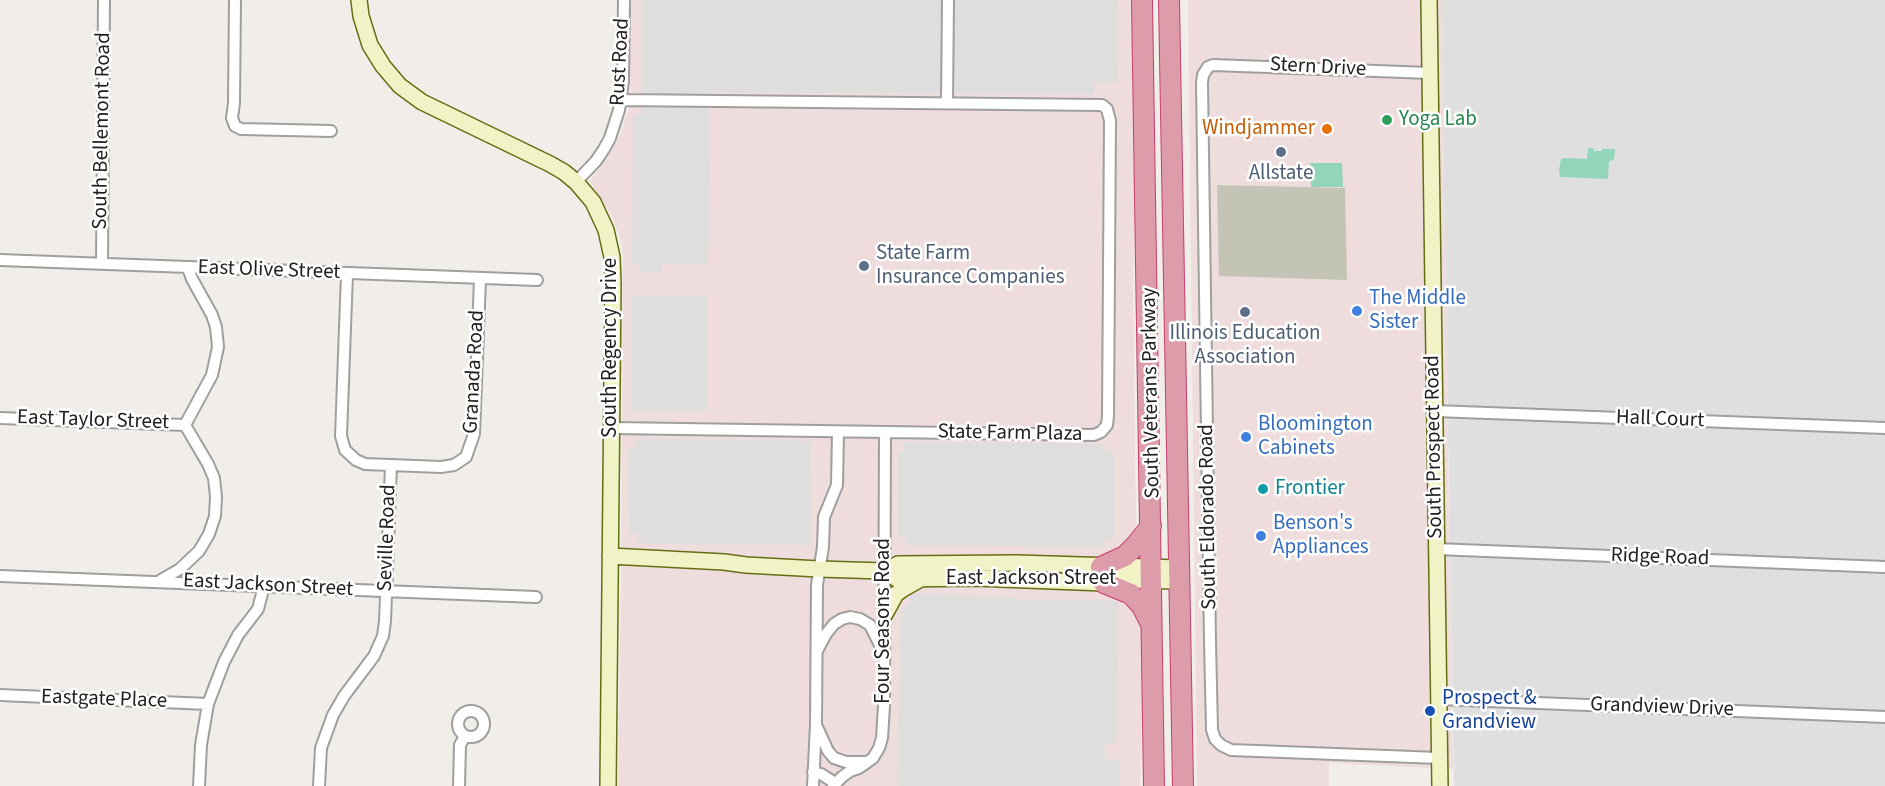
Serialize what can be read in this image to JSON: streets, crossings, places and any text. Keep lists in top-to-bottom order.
{
  "streets": {
    "highway": ["South Veterans Parkway"],
    "street": [
      "Rust Road",
      "Stern Drive",
      "South Bellemont Road",
      "East Olive Street",
      "South Regency Drive",
      "Granada Road",
      "Hall Court",
      "East Taylor Street",
      "State Farm Plaza",
      "South Prospect Road",
      "South Eldorado Road",
      "Seville Road",
      "Ridge Road",
      "East Jackson Street",
      "Four Seasons Road",
      "Eastgate Place",
      "Grandview Drive"
    ]
  },
  "crossings": [
    ["Rust Road", "South Regency Drive"],
    ["Rust Road", "State Farm Plaza"],
    ["Stern Drive", "South Prospect Road"],
    ["Stern Drive", "South Eldorado Road"],
    ["South Bellemont Road", "East Olive Street"],
    ["East Olive Street", "Granada Road"],
    ["East Olive Street", "Seville Road"],
    ["South Regency Drive", "State Farm Plaza"],
    ["South Regency Drive", "East Jackson Street"],
    ["Granada Road", "Seville Road"],
    ["South Veterans Parkway", "East Jackson Street"],
    ["Hall Court", "South Prospect Road"],
    ["State Farm Plaza", "Four Seasons Road"],
    ["South Prospect Road", "South Eldorado Road"],
    ["South Prospect Road", "Ridge Road"],
    ["South Prospect Road", "Grandview Drive"],
    ["Seville Road", "East Jackson Street"],
    ["East Jackson Street", "Four Seasons Road"]
  ],
  "places": [
    "Yoga Lab",
    "Windjammer",
    "Allstate",
    "State Farm Insurance Companies",
    "The Middle Sister",
    "Illinois Education Association",
    "Bloomington Cabinets",
    "Frontier",
    "Benson's Appliances",
    "Prospect & Grandview"
  ]
}
